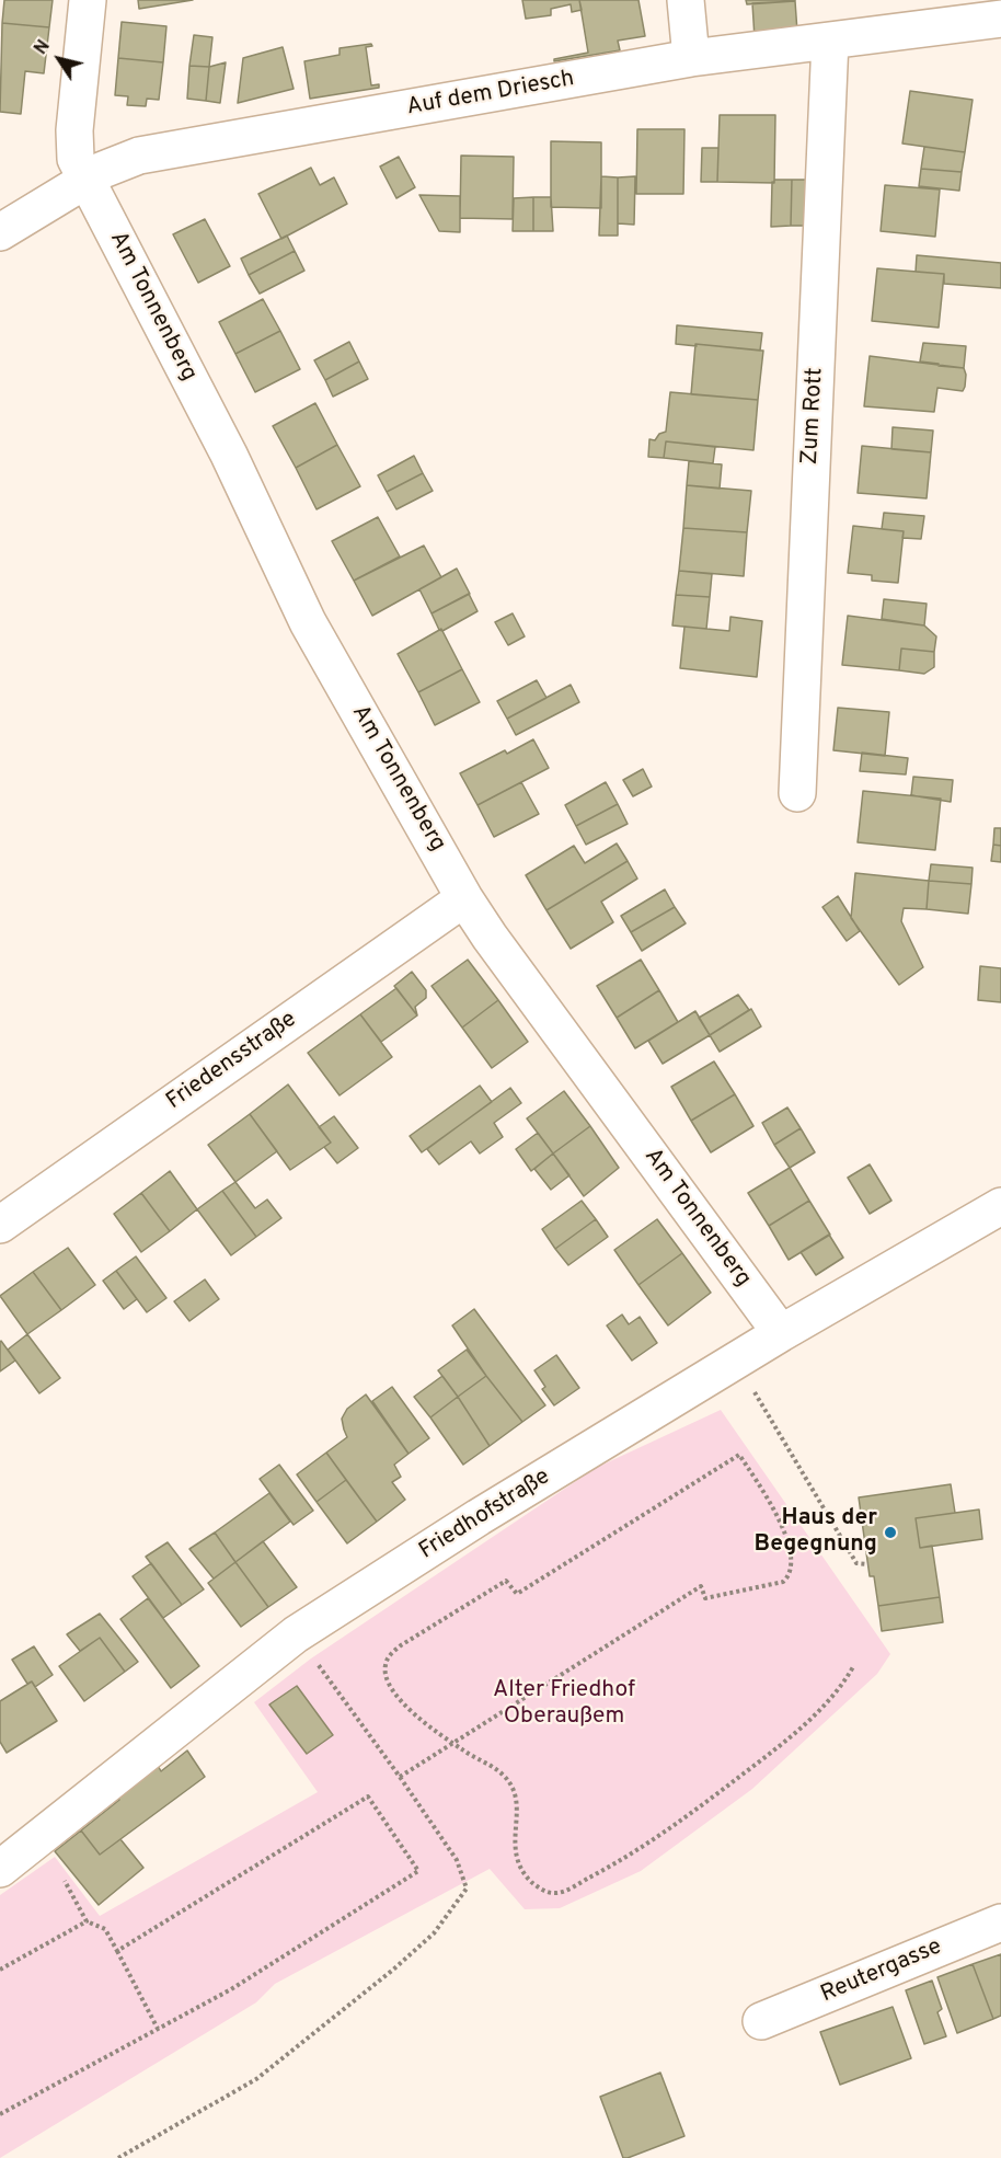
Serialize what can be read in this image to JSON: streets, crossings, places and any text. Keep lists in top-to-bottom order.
{
  "streets": {
    "street": [
      "Auf dem Driesch",
      "Am Tonnenberg",
      "Zum Rott",
      "Friedensstraße",
      "Friedhofstraße",
      "Reutergasse"
    ]
  },
  "crossings": [
    ["Auf dem Driesch", "Am Tonnenberg"],
    ["Auf dem Driesch", "Zum Rott"],
    ["Am Tonnenberg", "Friedensstraße"],
    ["Am Tonnenberg", "Friedhofstraße"]
  ],
  "parks": ["Alter Friedhof Oberaußem"],
  "places": ["Haus der Begegnung"],
  "north": "top left"
}
